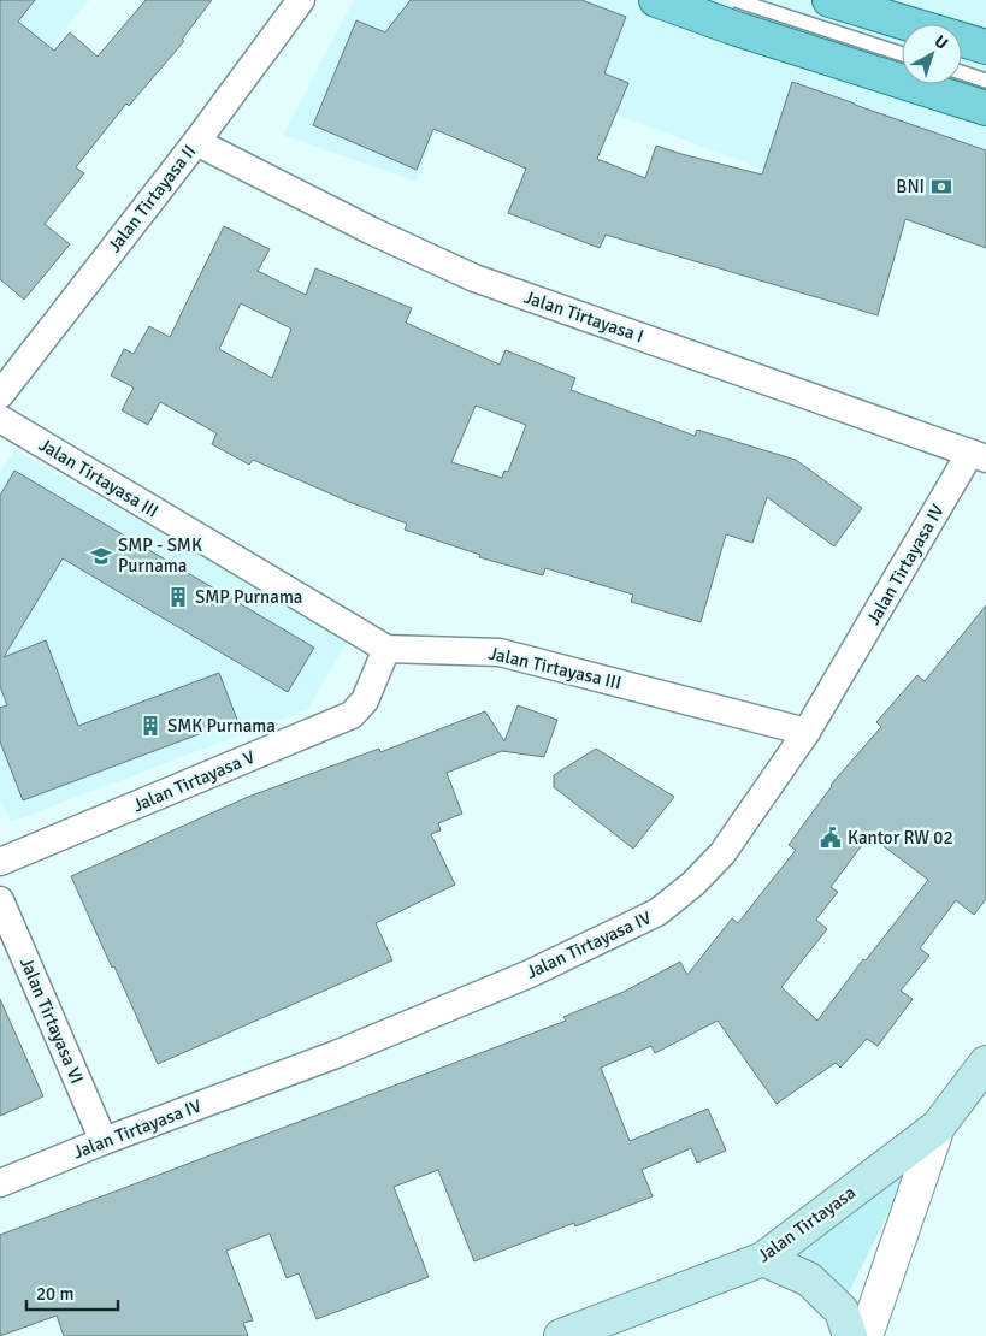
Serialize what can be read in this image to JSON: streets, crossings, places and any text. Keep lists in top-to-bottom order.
{
  "streets": {
    "main road": ["Jalan Tirtayasa"],
    "street": [
      "Jalan Tirtayasa II",
      "Jalan Tirtayasa I",
      "Jalan Tirtayasa III",
      "Jalan Tirtayasa IV",
      "Jalan Tirtayasa V",
      "Jalan Tirtayasa VI"
    ]
  },
  "crossings": [
    ["Jalan Tirtayasa II", "Jalan Tirtayasa I"],
    ["Jalan Tirtayasa I", "Jalan Tirtayasa IV"],
    ["Jalan Tirtayasa III", "Jalan Tirtayasa IV"],
    ["Jalan Tirtayasa III", "Jalan Tirtayasa V"],
    ["Jalan Tirtayasa IV", "Jalan Tirtayasa VI"]
  ],
  "places": {
    "bank": ["BNI"],
    "school or university": ["SMP - SMK Purnama"],
    "building": ["SMP Purnama", "SMK Purnama"],
    "public building": ["Kantor RW 02"]
  },
  "scale_bar": "20 m",
  "north": "top right"
}
